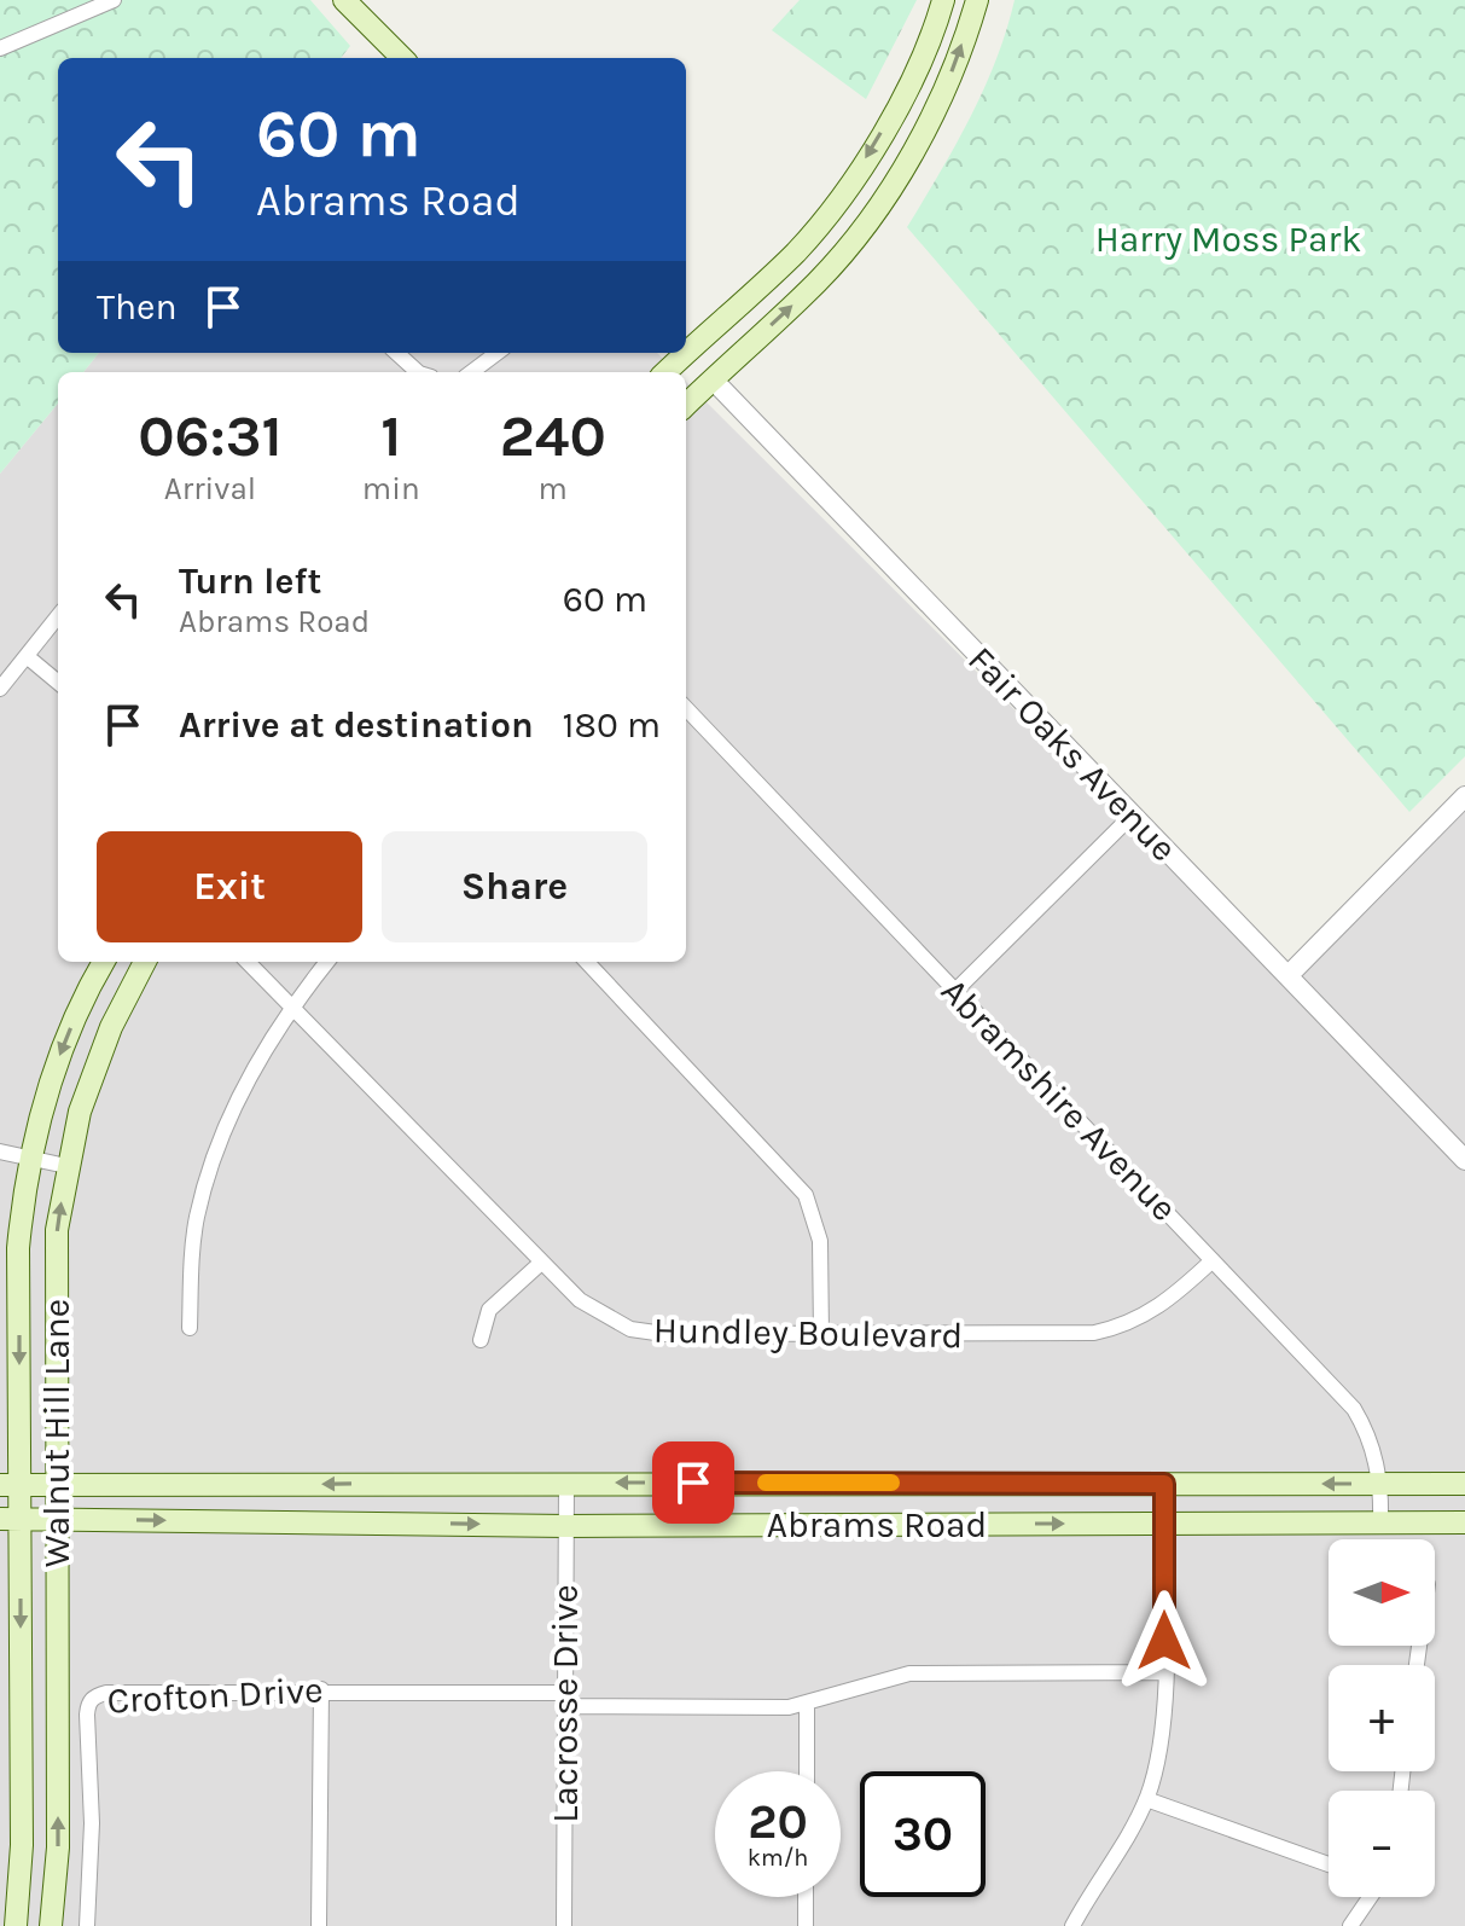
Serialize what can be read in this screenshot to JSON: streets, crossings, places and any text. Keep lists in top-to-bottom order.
{
  "streets": {
    "main road": ["Fair Oaks Avenue", "Walnut Hill Lane", "Abrams Road"],
    "street": [
      "Abramshire Avenue",
      "Hundley Boulevard",
      "Crofton Drive",
      "Lacrosse Drive"
    ]
  },
  "crossings": [
    ["Abramshire Avenue", "Hundley Boulevard"],
    ["Abramshire Avenue", "Abrams Road"],
    ["Walnut Hill Lane", "Abrams Road"],
    ["Abrams Road", "Lacrosse Drive"],
    ["Crofton Drive", "Lacrosse Drive"]
  ],
  "parks": ["Harry Moss Park"],
  "north": "right",
  "page": {
    "turn": ["60 m", "Abrams Road"],
    "then": "Then",
    "eta": [
      "06:31",
      "Arrival",
      "1",
      "min",
      "240",
      "m"
    ],
    "list": [
      {
        "name": "Turn left",
        "note": "Abrams Road",
        "value": "60 m"
      },
      {
        "name": "Arrive at destination",
        "value": "180 m"
      }
    ],
    "buttons": ["Exit", "Share"],
    "map_buttons": ["+", "−"],
    "speed": "20 km/h",
    "limit": "30"
  }
}
